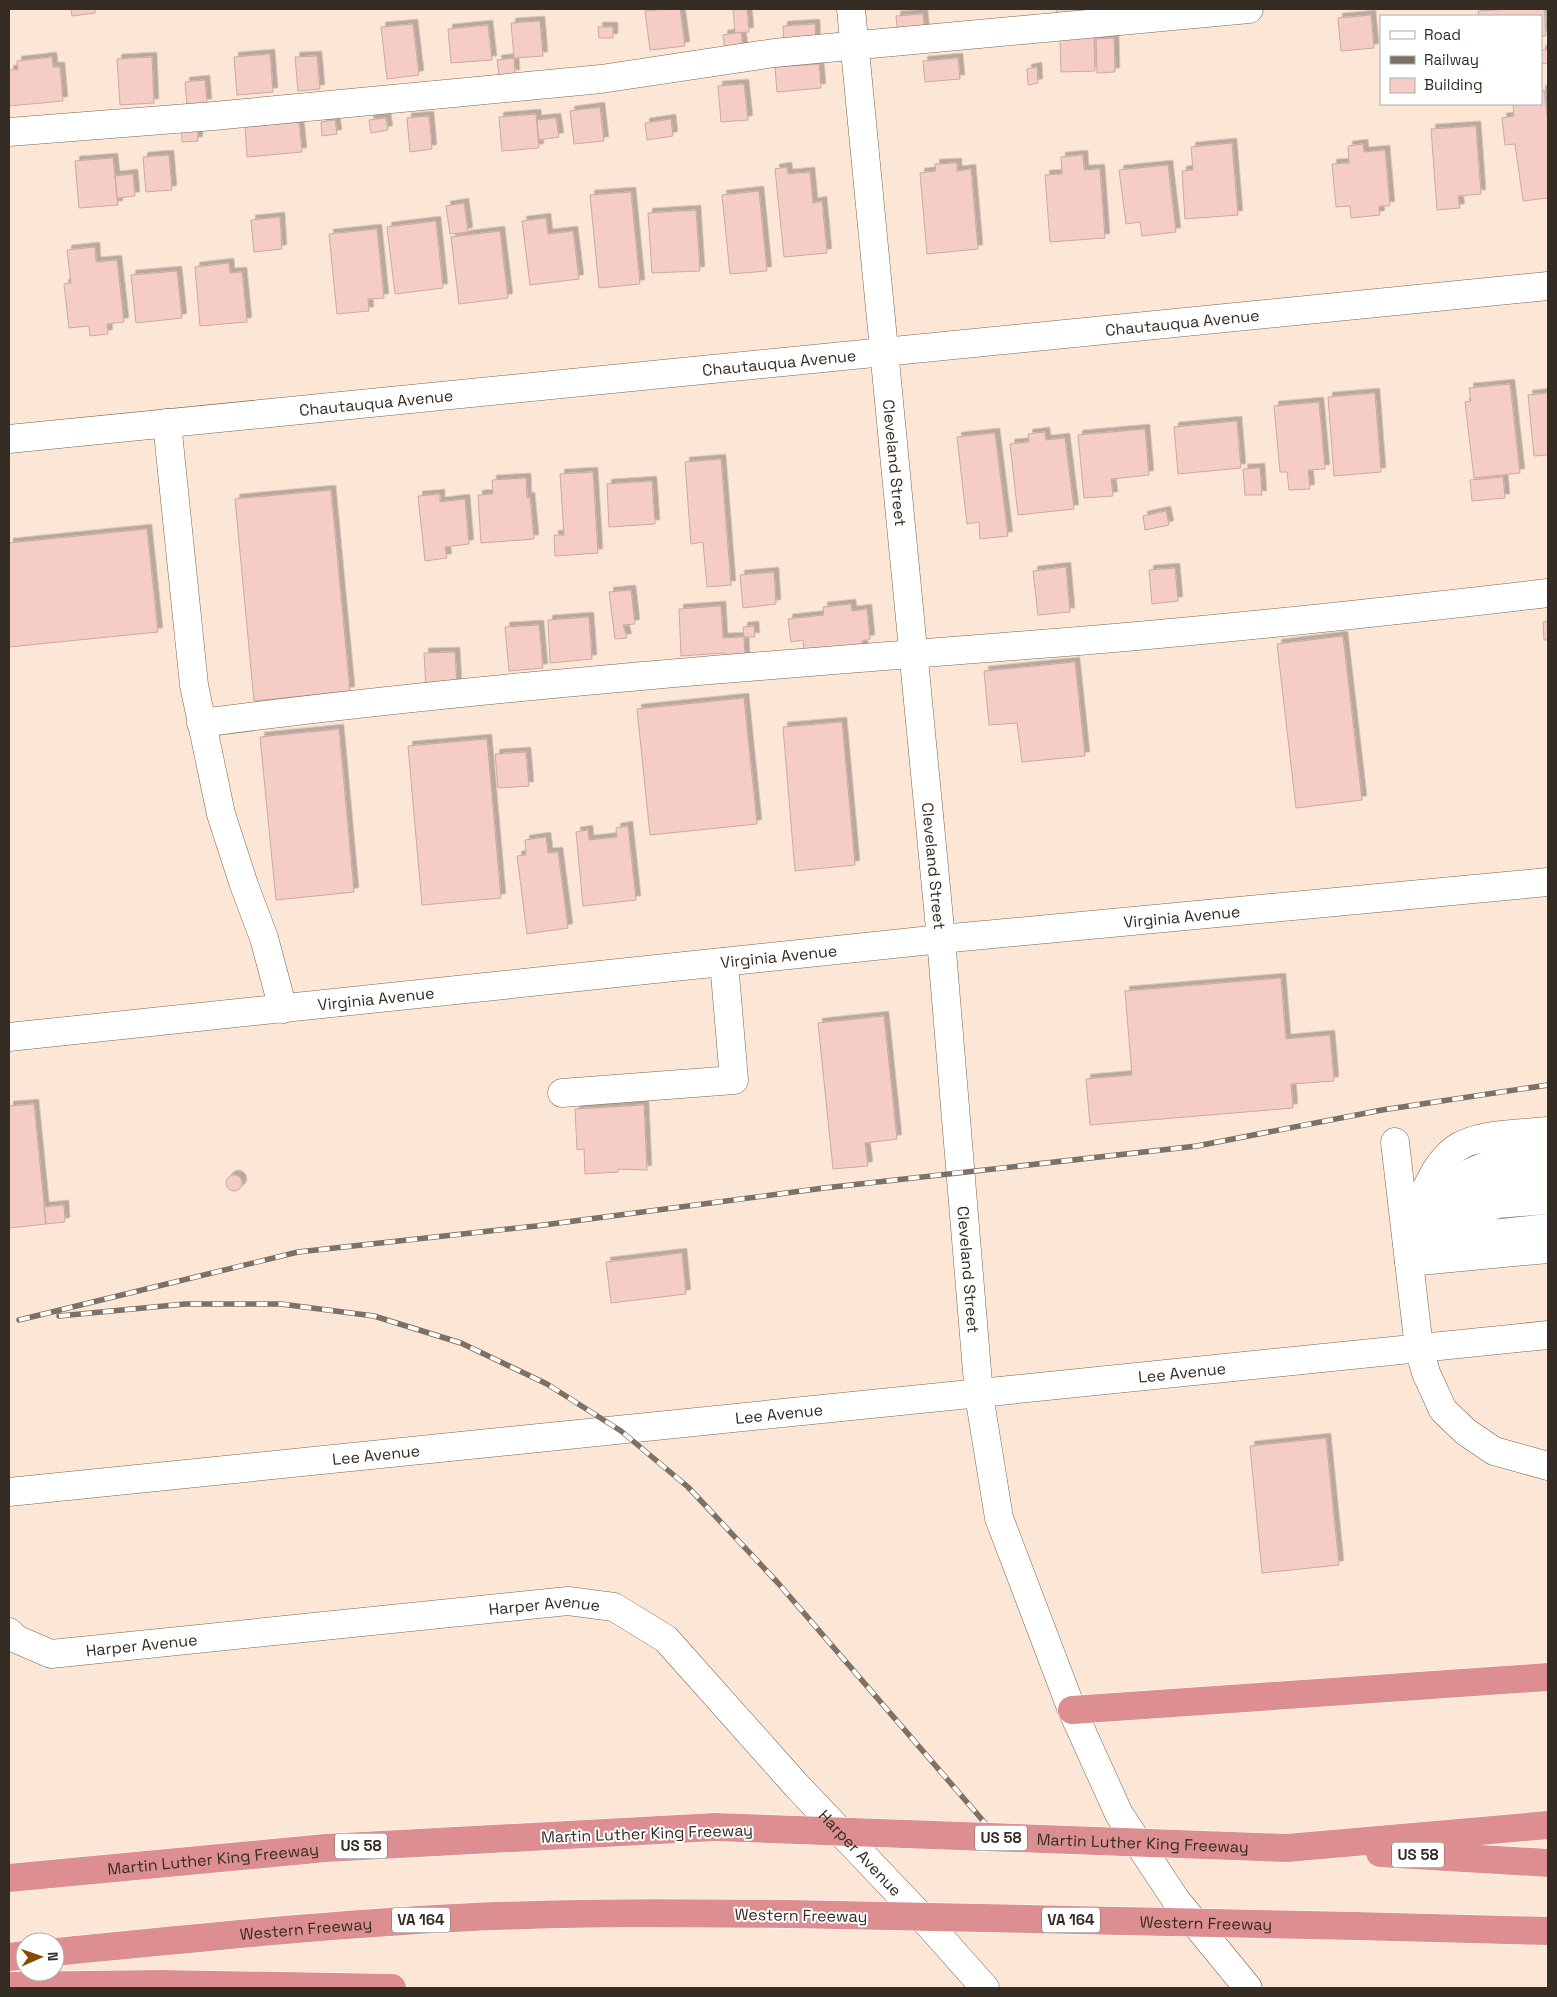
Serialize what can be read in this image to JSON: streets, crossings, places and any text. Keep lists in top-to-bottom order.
{
  "streets": {
    "highway": [
      "Martin Luther King Freeway",
      "US 58",
      "Western Freeway",
      "VA 164"
    ],
    "street": [
      "Chautauqua Avenue",
      "Cleveland Street",
      "Virginia Avenue",
      "Lee Avenue",
      "Harper Avenue"
    ]
  },
  "crossings": [
    ["Chautauqua Avenue", "Cleveland Street"],
    ["Cleveland Street", "Virginia Avenue"],
    ["Cleveland Street", "Lee Avenue"],
    ["Martin Luther King Freeway", "US 58"]
  ],
  "legend": ["Road", "Railway", "Building"],
  "north": "right"
}
